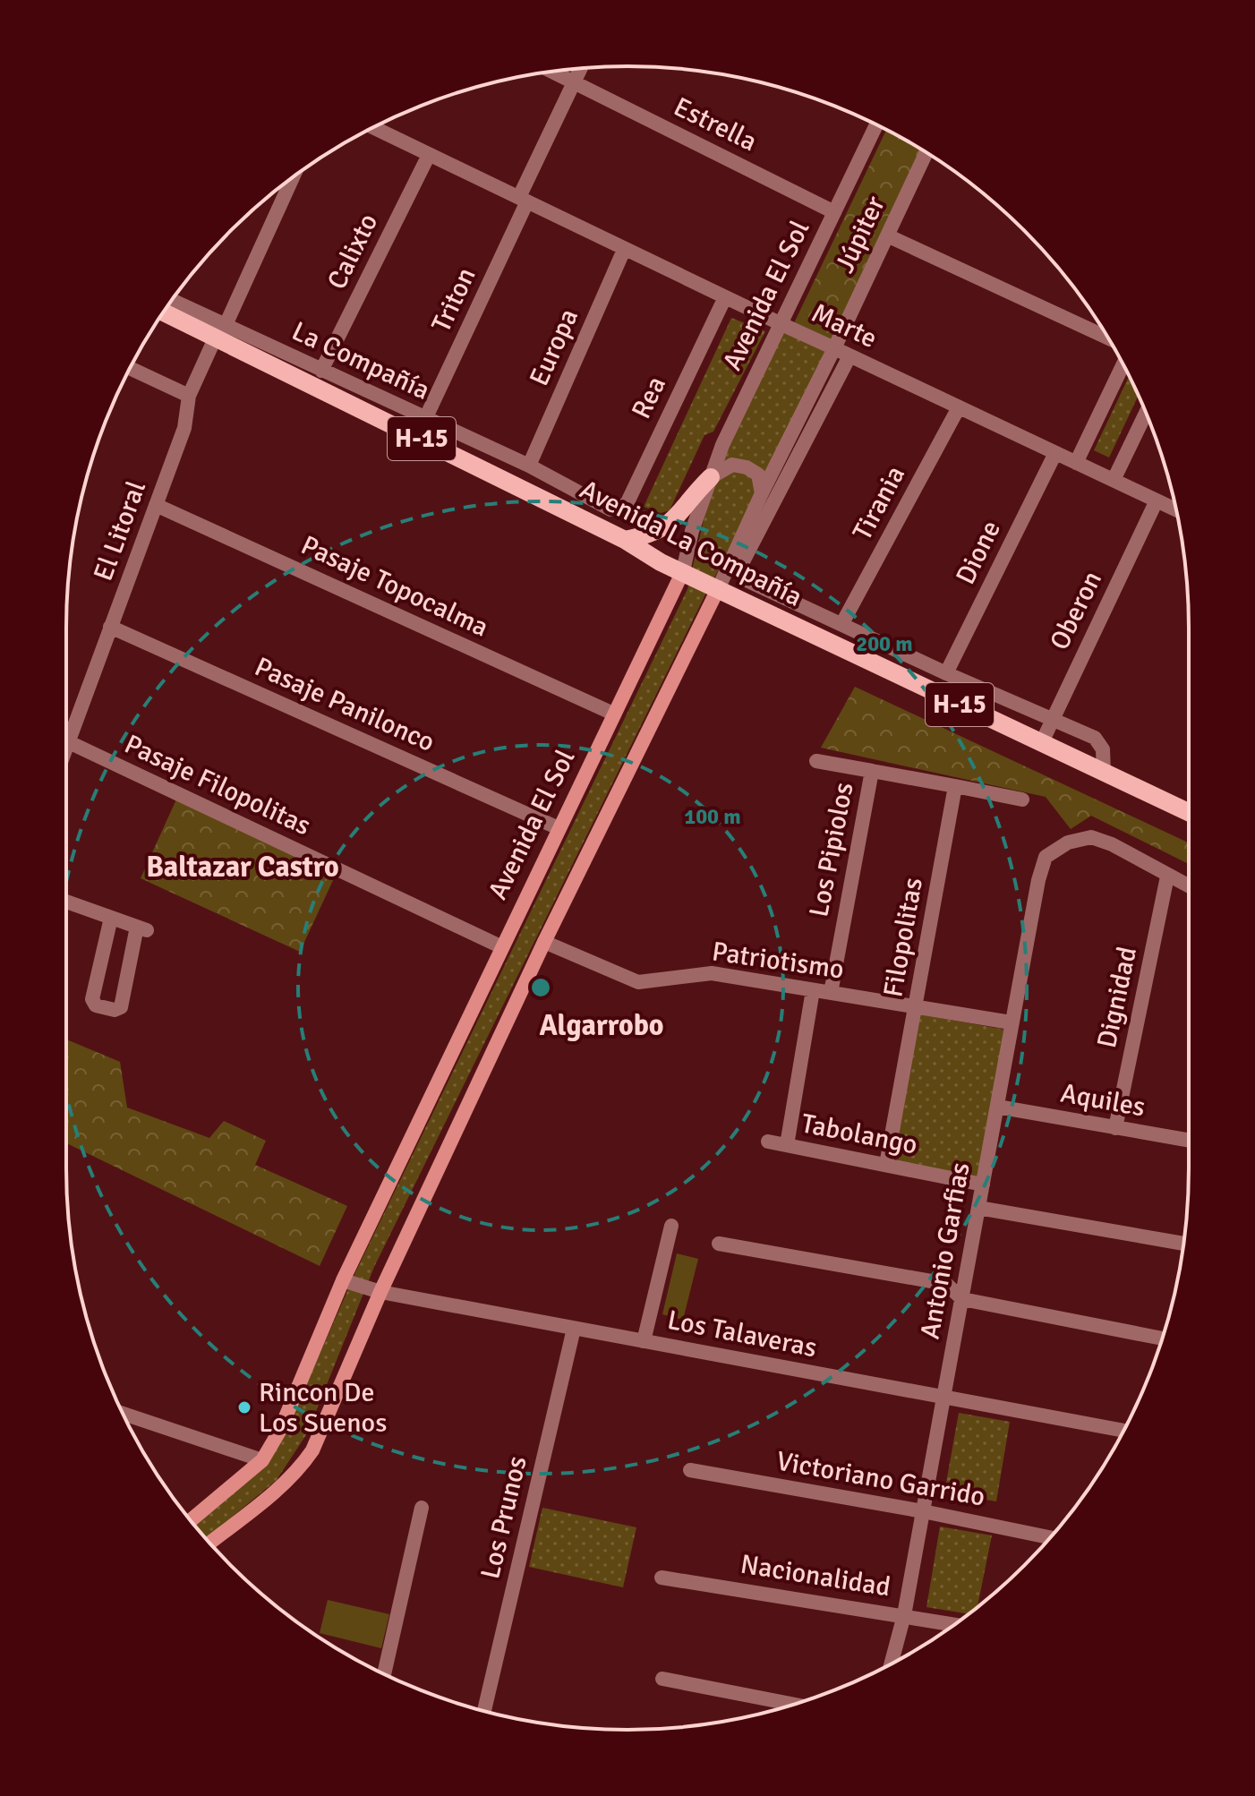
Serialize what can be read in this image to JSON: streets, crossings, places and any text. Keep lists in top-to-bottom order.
{
  "streets": {
    "main road": ["Avenida El Sol", "H-15", "Avenida La Compañía"],
    "street": [
      "Estrella",
      "Júpiter",
      "Calixto",
      "Triton",
      "Marte",
      "Europa",
      "La Compañía",
      "Rea",
      "Tirania",
      "El Litoral",
      "Dione",
      "Pasaje Topocalma",
      "Oberon",
      "Pasaje Panilonco",
      "Pasaje Filopolitas",
      "Los Pipiolos",
      "Filopolitas",
      "Patriotismo",
      "Dignidad",
      "Aquiles",
      "Tabolango",
      "Antonio Garfias",
      "Los Talaveras",
      "Victoriano Garrido",
      "Los Prunos",
      "Nacionalidad"
    ]
  },
  "crossings": [
    ["Estrella", "Avenida El Sol"],
    ["Estrella", "Triton"],
    ["Júpiter", "Marte"],
    ["Calixto", "Marte"],
    ["Calixto", "La Compañía"],
    ["Avenida El Sol", "Marte"],
    ["Avenida El Sol", "Avenida La Compañía"],
    ["Avenida El Sol", "Pasaje Topocalma"],
    ["Avenida El Sol", "Pasaje Panilonco"],
    ["Avenida El Sol", "Pasaje Filopolitas"],
    ["Avenida El Sol", "Los Talaveras"],
    ["Triton", "Marte"],
    ["Triton", "La Compañía"],
    ["Marte", "Europa"],
    ["Marte", "Rea"],
    ["Marte", "Tirania"],
    ["Marte", "Dione"],
    ["Marte", "Oberon"],
    ["Europa", "La Compañía"],
    ["La Compañía", "Rea"],
    ["La Compañía", "El Litoral"],
    ["La Compañía", "Avenida La Compañía"],
    ["El Litoral", "Avenida La Compañía"],
    ["El Litoral", "Pasaje Topocalma"],
    ["El Litoral", "Pasaje Panilonco"],
    ["El Litoral", "Pasaje Filopolitas"],
    ["Avenida La Compañía", "Oberon"],
    ["Los Pipiolos", "Patriotismo"],
    ["Filopolitas", "Patriotismo"],
    ["Filopolitas", "Tabolango"],
    ["Patriotismo", "Antonio Garfias"],
    ["Dignidad", "Aquiles"],
    ["Dignidad", "Antonio Garfias"],
    ["Aquiles", "Antonio Garfias"],
    ["Tabolango", "Antonio Garfias"],
    ["Antonio Garfias", "Los Talaveras"],
    ["Antonio Garfias", "Victoriano Garrido"],
    ["Antonio Garfias", "Nacionalidad"],
    ["Los Talaveras", "Los Prunos"]
  ],
  "districts": ["Baltazar Castro", "Algarrobo"],
  "places": ["Rincon De Los Suenos"],
  "rings": ["200 m", "100 m"]
}
